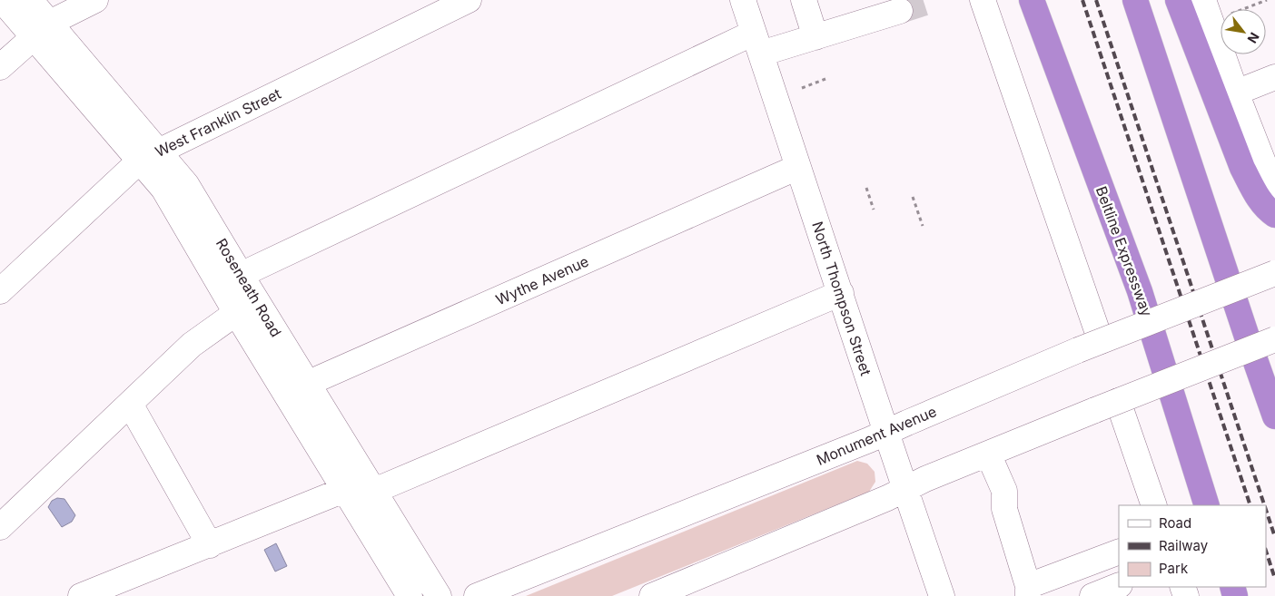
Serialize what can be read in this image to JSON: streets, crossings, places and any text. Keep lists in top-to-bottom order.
{
  "streets": {
    "highway": ["Beltline Expressway"],
    "street": [
      "West Franklin Street",
      "Wythe Avenue",
      "Roseneath Road",
      "North Thompson Street",
      "Monument Avenue"
    ]
  },
  "crossings": [
    ["West Franklin Street", "Roseneath Road"],
    ["Wythe Avenue", "Roseneath Road"],
    ["Wythe Avenue", "North Thompson Street"],
    ["North Thompson Street", "Monument Avenue"]
  ],
  "legend": ["Road", "Railway", "Park"],
  "north": "bottom right"
}
